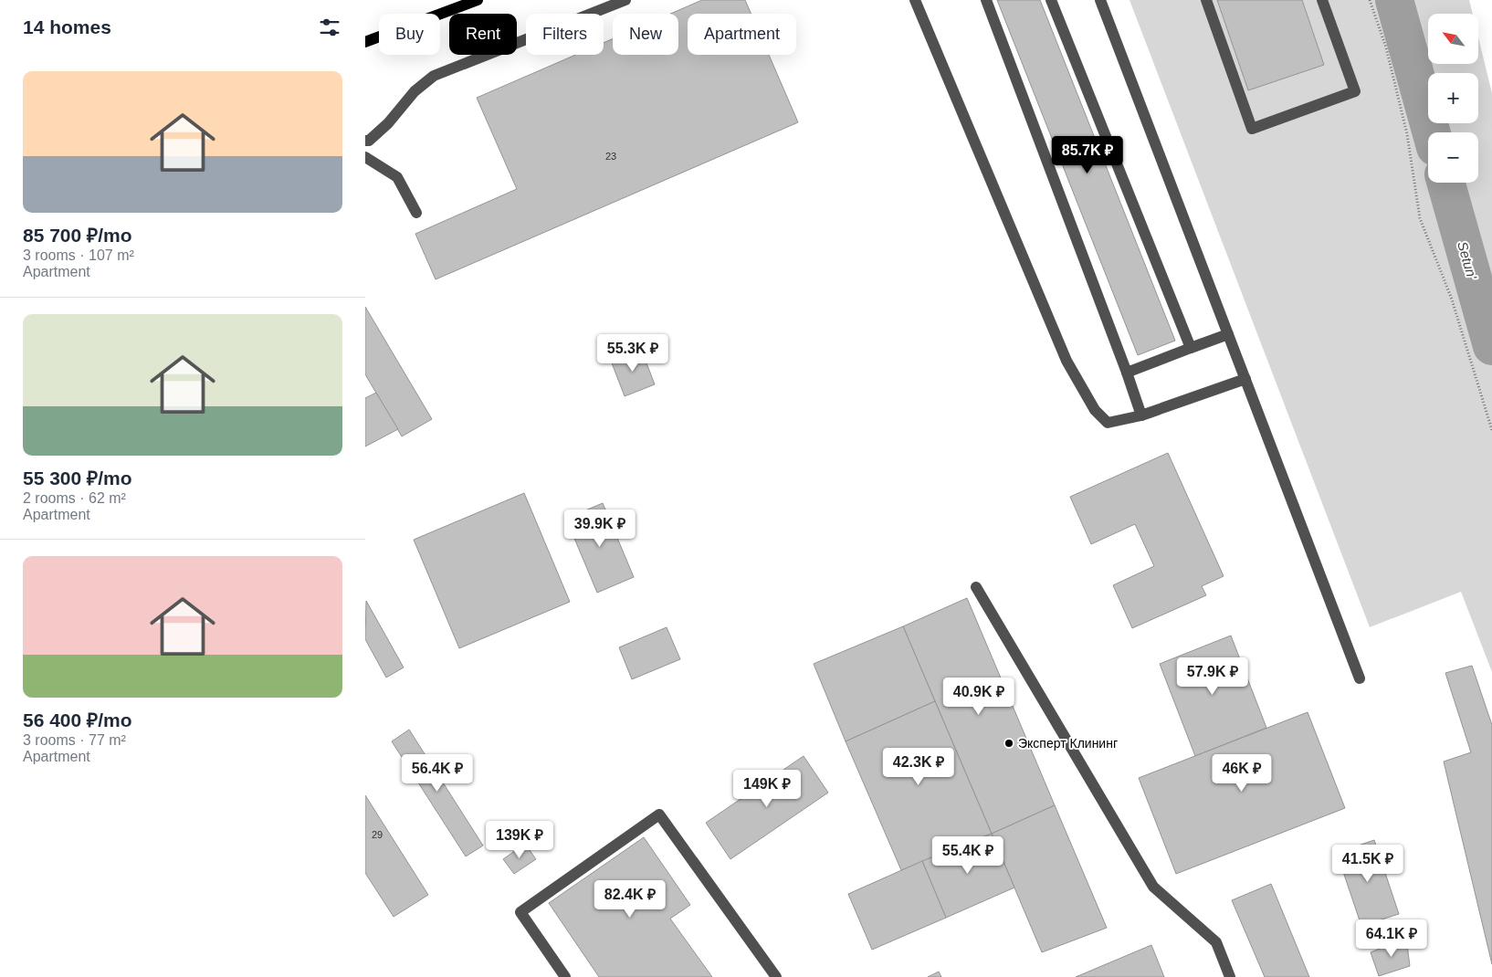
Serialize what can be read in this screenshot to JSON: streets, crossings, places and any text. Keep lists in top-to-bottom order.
{
  "water": ["Setun'"],
  "places": ["Эксперт Клининг"],
  "house_numbers": ["23", "29"],
  "north": "top left",
  "page": {
    "heading": "14 homes",
    "map_buttons": ["+", "−"],
    "chip": [
      "Buy",
      "Rent",
      "Filters",
      "New",
      "Apartment"
    ],
    "list": [
      {
        "name": "85 700 ₽/mo",
        "note": "3 rooms · 107 m² · Apartment"
      },
      {
        "name": "55 300 ₽/mo",
        "note": "2 rooms · 62 m² · Apartment"
      },
      {
        "name": "56 400 ₽/mo",
        "note": "3 rooms · 77 m² · Apartment"
      }
    ],
    "price": [
      "85.7K ₽",
      "55.3K ₽",
      "39.9K ₽",
      "57.9K ₽",
      "40.9K ₽",
      "42.3K ₽",
      "56.4K ₽",
      "46K ₽",
      "149K ₽",
      "139K ₽",
      "55.4K ₽",
      "41.5K ₽",
      "82.4K ₽",
      "64.1K ₽"
    ]
  }
}
